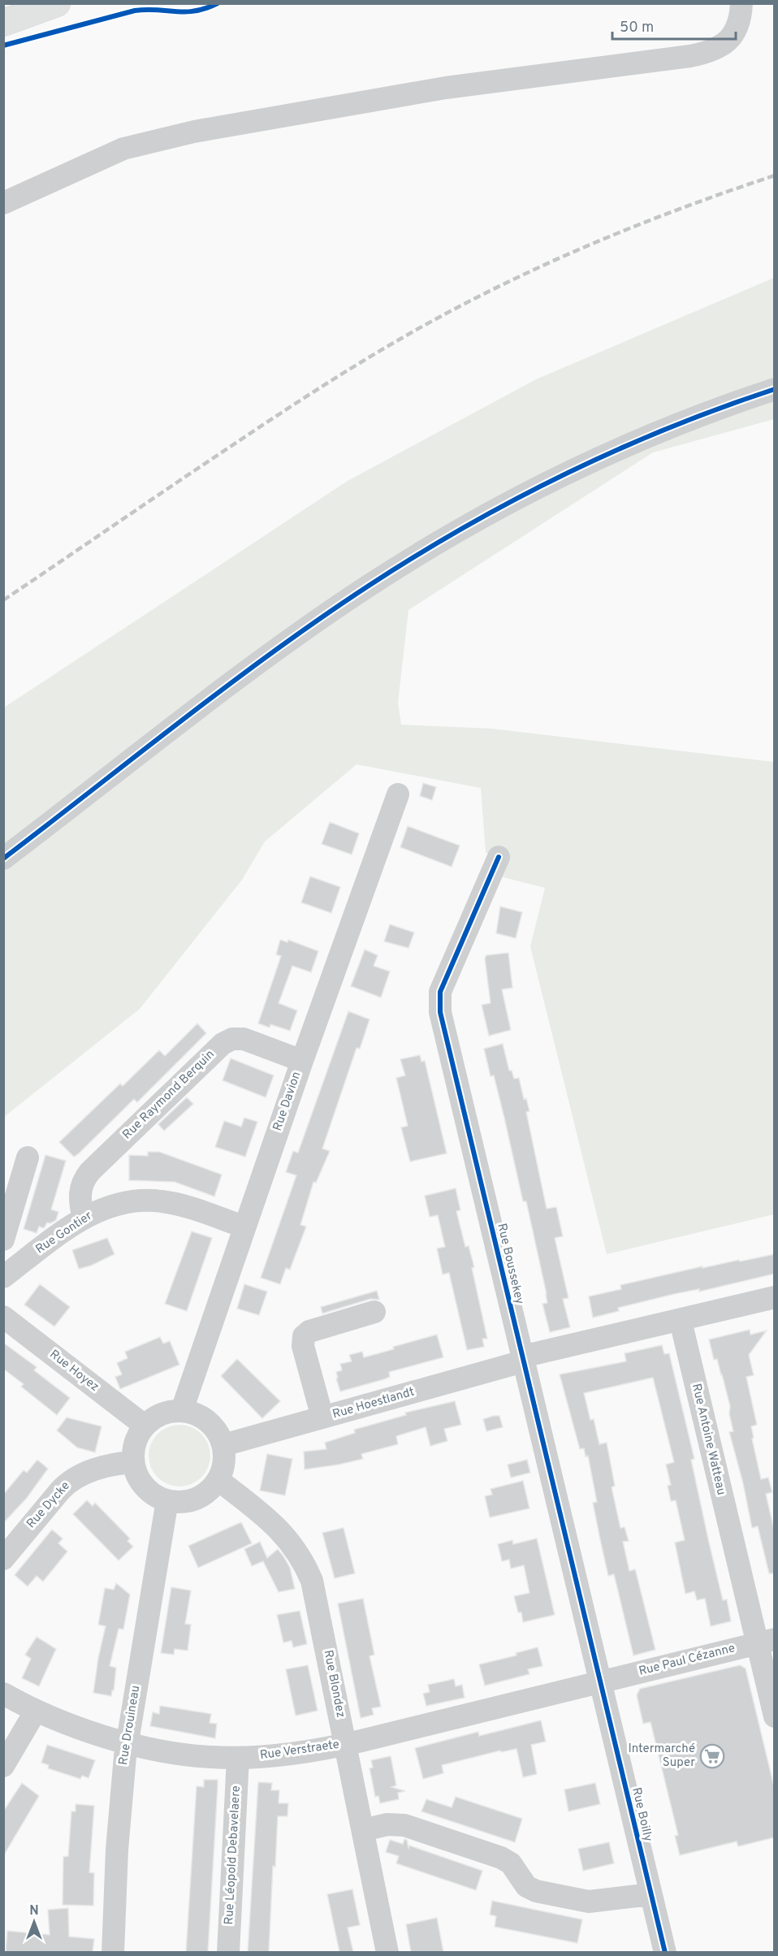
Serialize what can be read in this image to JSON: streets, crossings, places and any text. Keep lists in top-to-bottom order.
{
  "streets": {
    "street": [
      "Rue Raymond Berquin",
      "Rue Davion",
      "Rue Gontier",
      "Rue Boussekey",
      "Rue Hoyez",
      "Rue Hoestlandt",
      "Rue Antoine Watteau",
      "Rue Dycke",
      "Rue Paul Cézanne",
      "Rue Blondez",
      "Rue Drouineau",
      "Rue Verstraete",
      "Rue Boilly",
      "Rue Léopold Debavelaere"
    ]
  },
  "crossings": [
    ["Rue Raymond Berquin", "Rue Davion"],
    ["Rue Raymond Berquin", "Rue Gontier"],
    ["Rue Davion", "Rue Gontier"],
    ["Rue Davion", "Rue Hoyez"],
    ["Rue Davion", "Rue Hoestlandt"],
    ["Rue Davion", "Rue Dycke"],
    ["Rue Davion", "Rue Blondez"],
    ["Rue Davion", "Rue Drouineau"],
    ["Rue Boussekey", "Rue Hoestlandt"],
    ["Rue Boussekey", "Rue Paul Cézanne"],
    ["Rue Boussekey", "Rue Verstraete"],
    ["Rue Boussekey", "Rue Boilly"],
    ["Rue Hoyez", "Rue Hoestlandt"],
    ["Rue Hoyez", "Rue Dycke"],
    ["Rue Hoyez", "Rue Blondez"],
    ["Rue Hoyez", "Rue Drouineau"],
    ["Rue Hoestlandt", "Rue Dycke"],
    ["Rue Hoestlandt", "Rue Blondez"],
    ["Rue Hoestlandt", "Rue Drouineau"],
    ["Rue Antoine Watteau", "Rue Paul Cézanne"],
    ["Rue Dycke", "Rue Blondez"],
    ["Rue Dycke", "Rue Drouineau"],
    ["Rue Paul Cézanne", "Rue Verstraete"],
    ["Rue Paul Cézanne", "Rue Boilly"],
    ["Rue Blondez", "Rue Drouineau"],
    ["Rue Blondez", "Rue Verstraete"],
    ["Rue Drouineau", "Rue Verstraete"],
    ["Rue Verstraete", "Rue Boilly"],
    ["Rue Verstraete", "Rue Léopold Debavelaere"]
  ],
  "places": {
    "supermarket": ["Intermarché Super"]
  },
  "scale_bar": "50 m",
  "north": "top"
}
